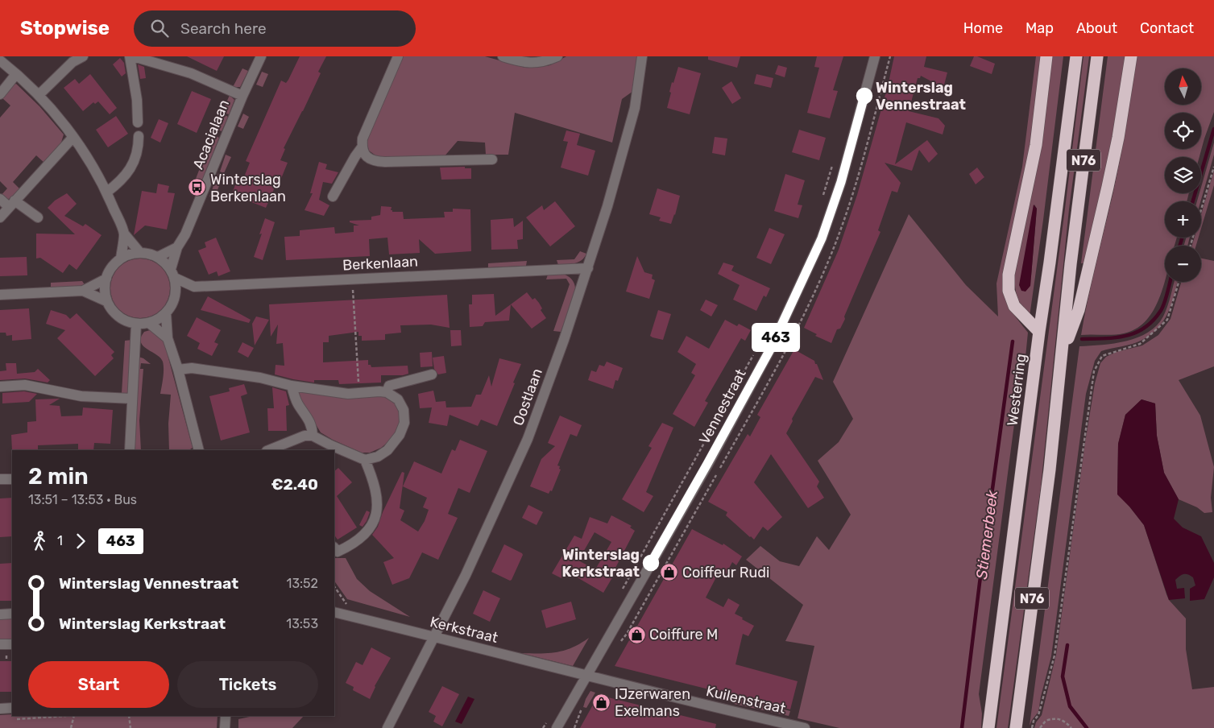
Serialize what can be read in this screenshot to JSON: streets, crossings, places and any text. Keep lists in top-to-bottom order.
{
  "streets": {
    "highway": ["N76", "Westerring"],
    "street": [
      "Acacialaan",
      "Berkenlaan",
      "Oostlaan",
      "Vennestraat",
      "Kerkstraat",
      "Kuilenstraat"
    ]
  },
  "crossings": [
    ["Acacialaan", "Berkenlaan"],
    ["Berkenlaan", "Oostlaan"],
    ["Oostlaan", "Kerkstraat"],
    ["Vennestraat", "Kerkstraat"],
    ["Vennestraat", "Kuilenstraat"],
    ["Kerkstraat", "Kuilenstraat"]
  ],
  "water": ["Stiemerbeek"],
  "places": {
    "other": ["Winterslag Vennestraat", "Winterslag Kerkstraat"],
    "bus stop": ["Winterslag Berkenlaan"],
    "shop": ["Coiffeur Rudi", "Coiffure M", "IJzerwaren Exelmans"]
  },
  "lines": ["bus line 463"],
  "north": "top",
  "page": {
    "header": "Stopwise",
    "search": "Search here",
    "nav": [
      "Home",
      "Map",
      "About",
      "Contact"
    ],
    "on_map": "463",
    "map_buttons": ["+", "−"],
    "heading": ["2 min", "13:51 – 13:53 · Bus", "€2.40"],
    "legs": ["1", "463"],
    "list": [
      {
        "name": "Winterslag Vennestraat",
        "value": "13:52"
      },
      {
        "name": "Winterslag Kerkstraat",
        "value": "13:53"
      }
    ],
    "buttons": ["Start", "Tickets"]
  }
}
